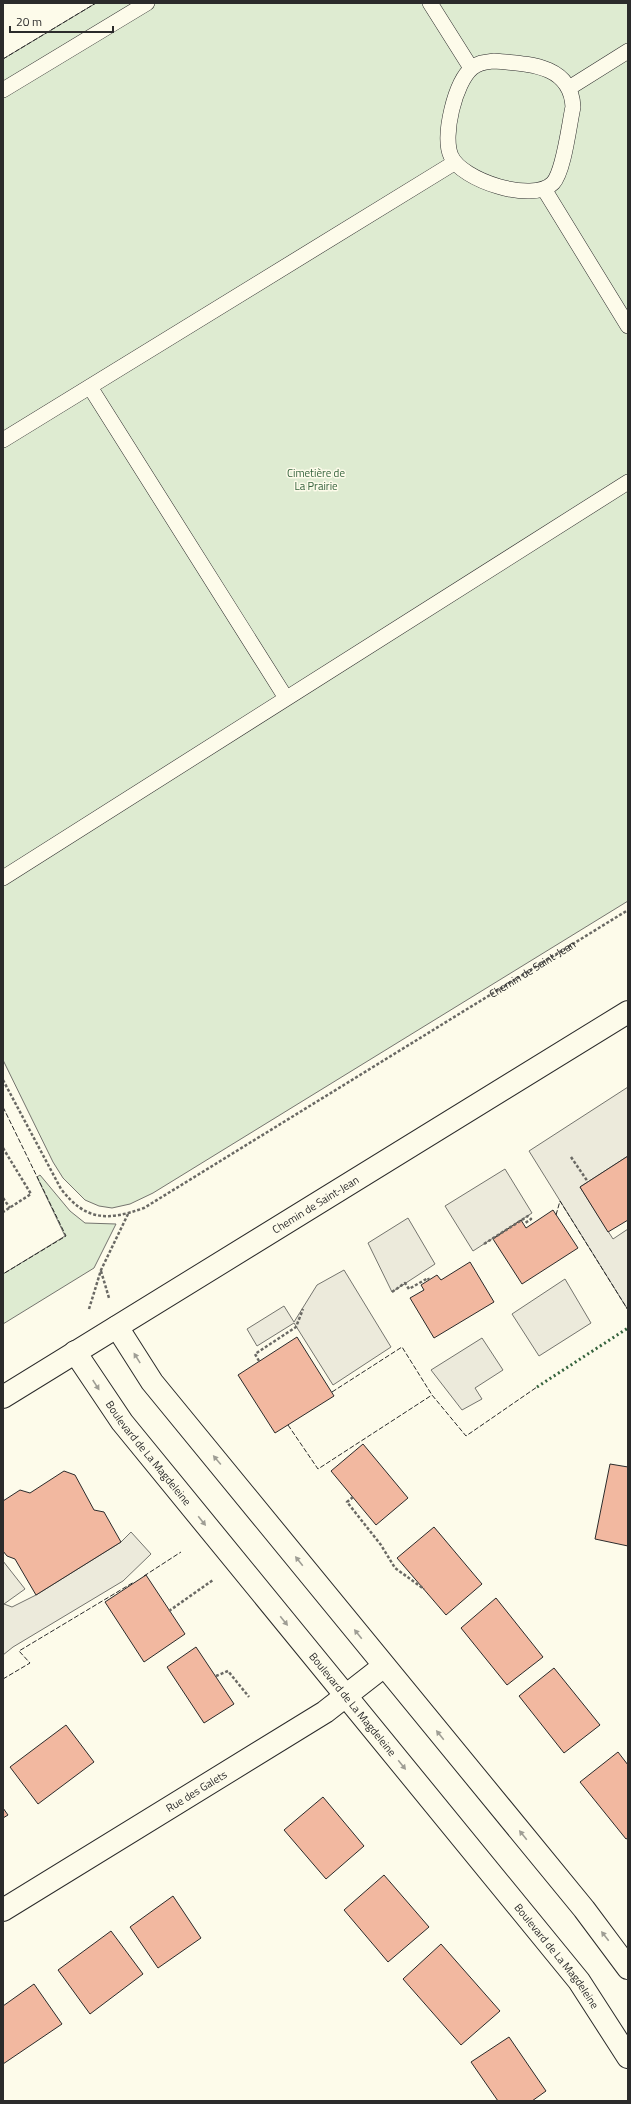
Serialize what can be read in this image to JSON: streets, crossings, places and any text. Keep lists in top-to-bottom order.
{
  "streets": {
    "street": ["Chemin de Saint-Jean", "Boulevard de La Magdeleine", "Rue des Galets"]
  },
  "crossings": [
    ["Chemin de Saint-Jean", "Boulevard de La Magdeleine"],
    ["Boulevard de La Magdeleine", "Rue des Galets"]
  ],
  "parks": ["Cimetière de La Prairie"],
  "scale_bar": "20 m"
}
